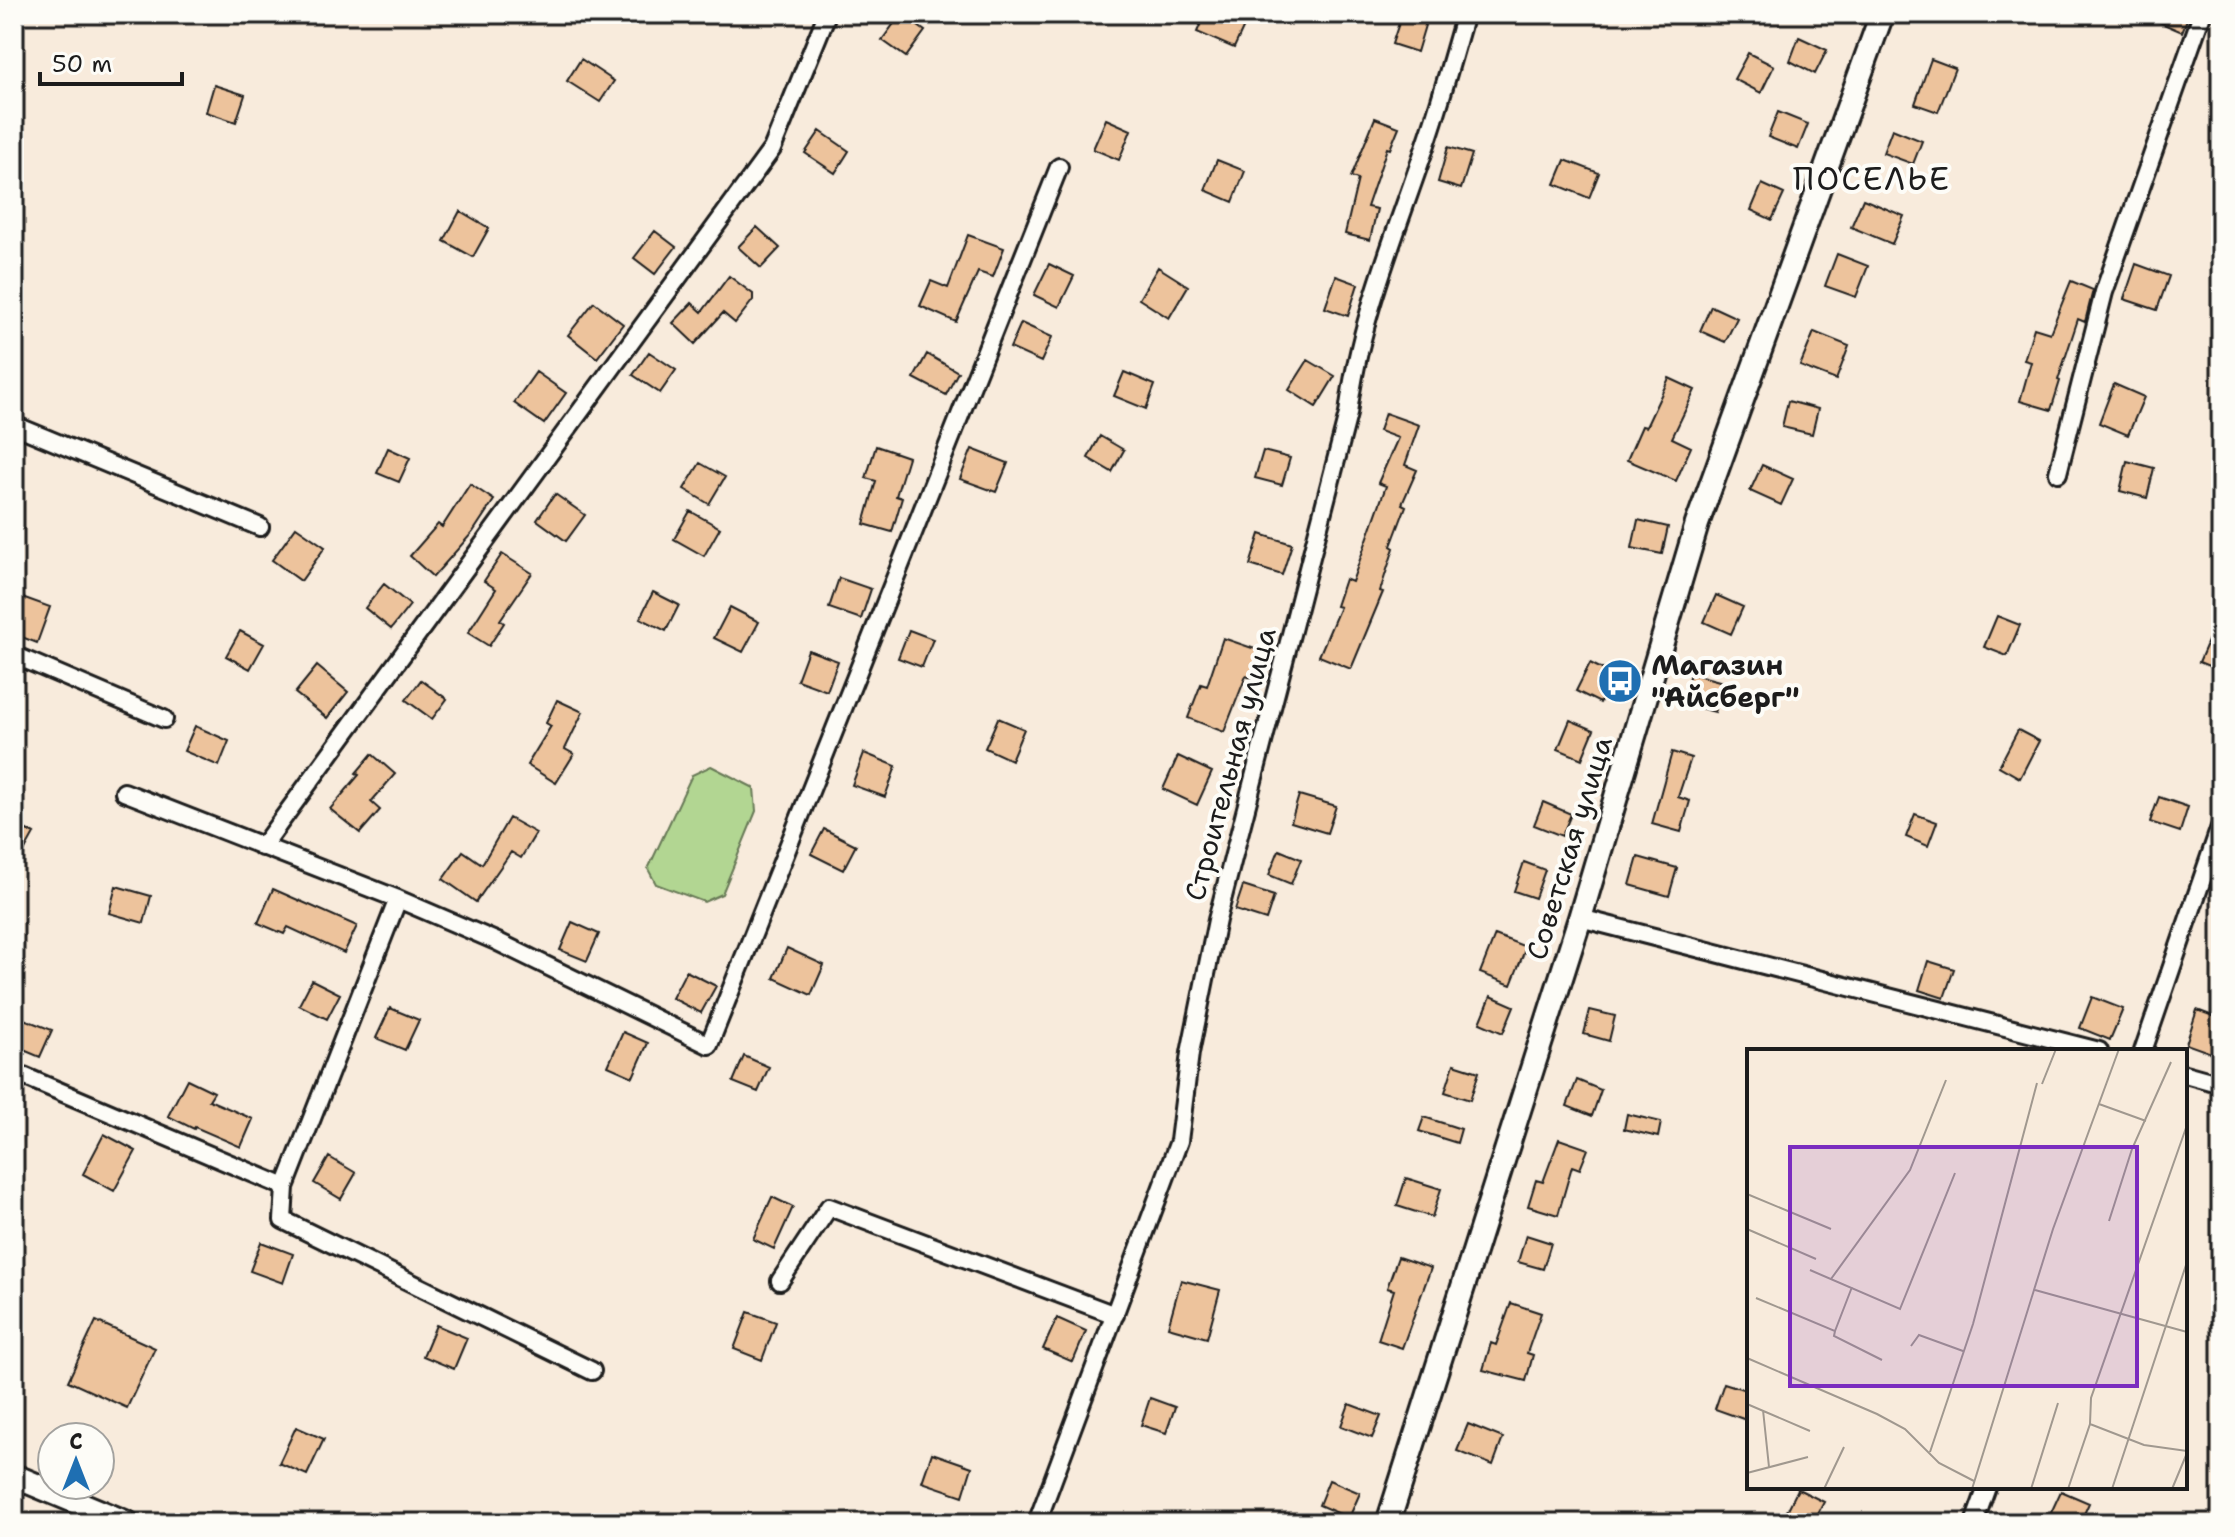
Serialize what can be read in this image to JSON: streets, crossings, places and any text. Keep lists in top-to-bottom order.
{
  "streets": {
    "main road": ["Советская улица"],
    "street": ["Строительная улица"]
  },
  "districts": ["ПОСЕЛЬЕ"],
  "places": {
    "bus stop": ["Магазин \"Айсберг\""]
  },
  "scale_bar": "50 m",
  "north": "top"
}
